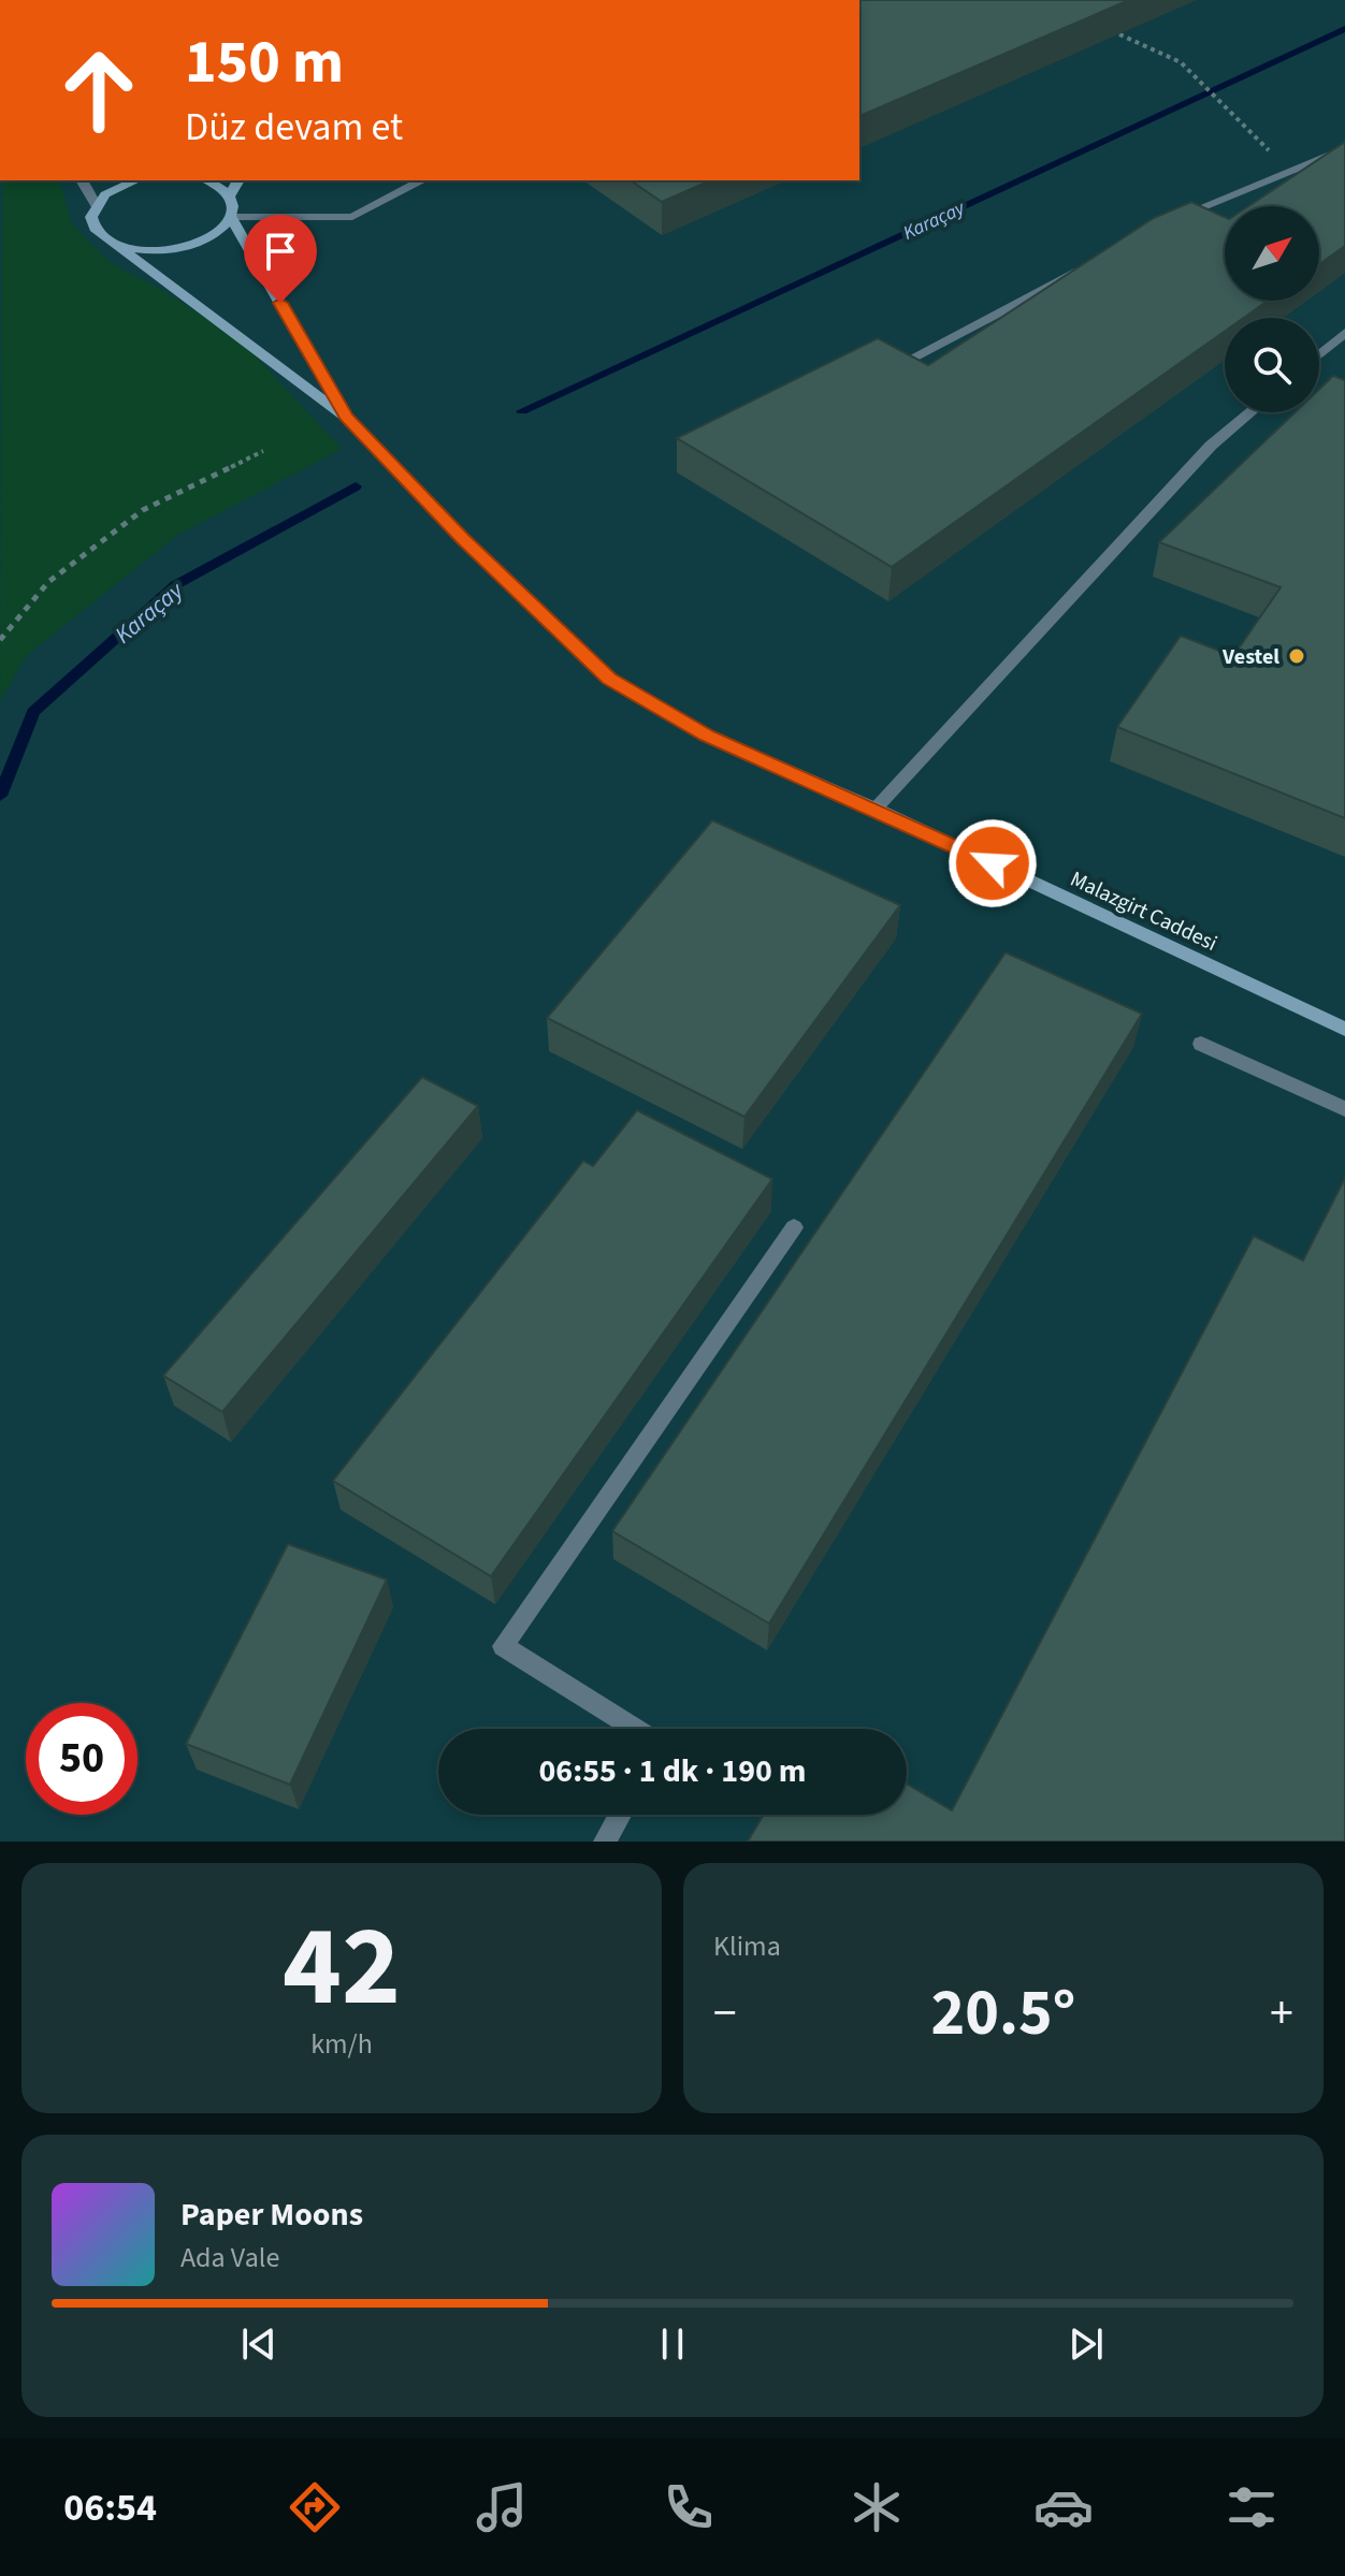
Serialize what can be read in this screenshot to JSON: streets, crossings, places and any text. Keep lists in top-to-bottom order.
{
  "streets": {
    "main road": ["Malazgirt Caddesi"]
  },
  "water": ["Karaçay"],
  "places": ["Vestel"],
  "north": "top right",
  "page": {
    "turn": ["150 m", "Düz devam et"],
    "limit": "50",
    "trip": "06:55 · 1 dk · 190 m",
    "tile": [
      ["42", "km/h"],
      "Klima"
    ],
    "heat": ["−", "20.5°", "+"],
    "song": ["Paper Moons", "Ada Vale"],
    "tabs": "06:54"
  }
}
